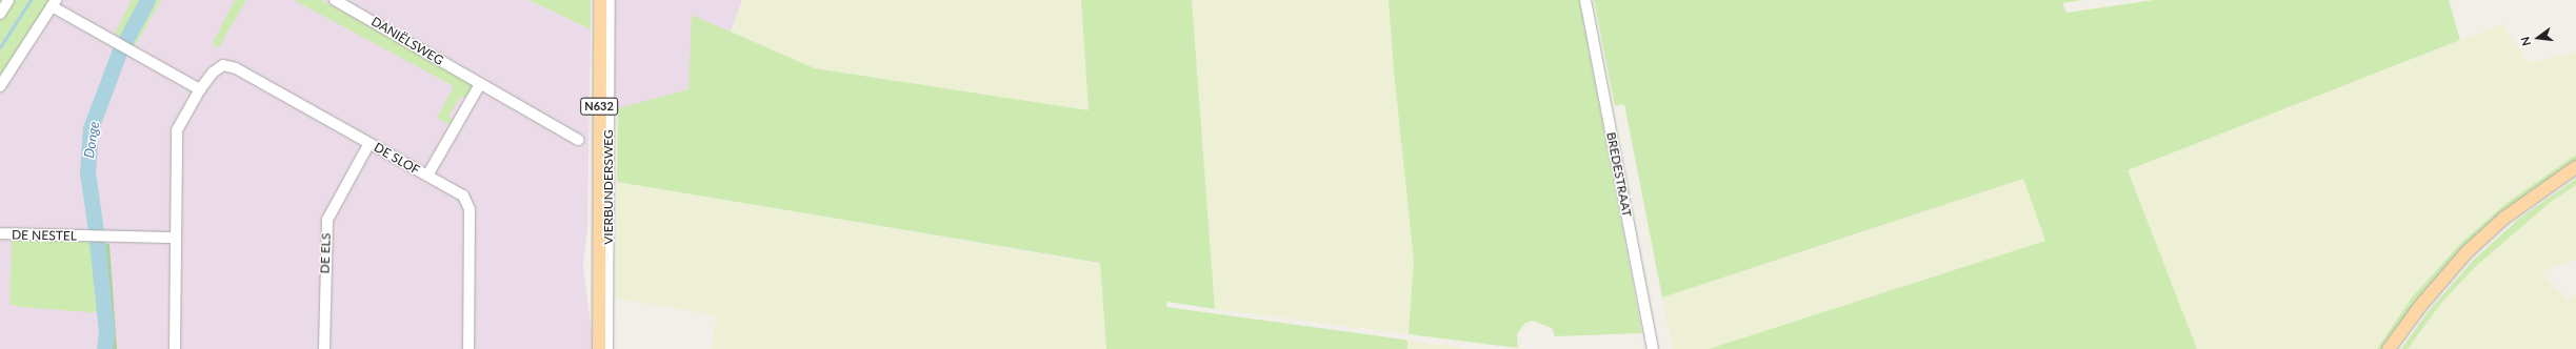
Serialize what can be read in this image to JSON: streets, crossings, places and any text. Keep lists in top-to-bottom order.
{
  "streets": {
    "main road": ["N632", "VIERBUNDERSWEG"],
    "street": [
      "DANIËLSWEG",
      "DE SLOF",
      "BREDESTRAAT",
      "DE NESTEL",
      "DE ELS"
    ]
  },
  "crossings": [
    ["DE SLOF", "DE NESTEL"],
    ["DE SLOF", "DE ELS"]
  ],
  "water": ["Donge"],
  "north": "left"
}
